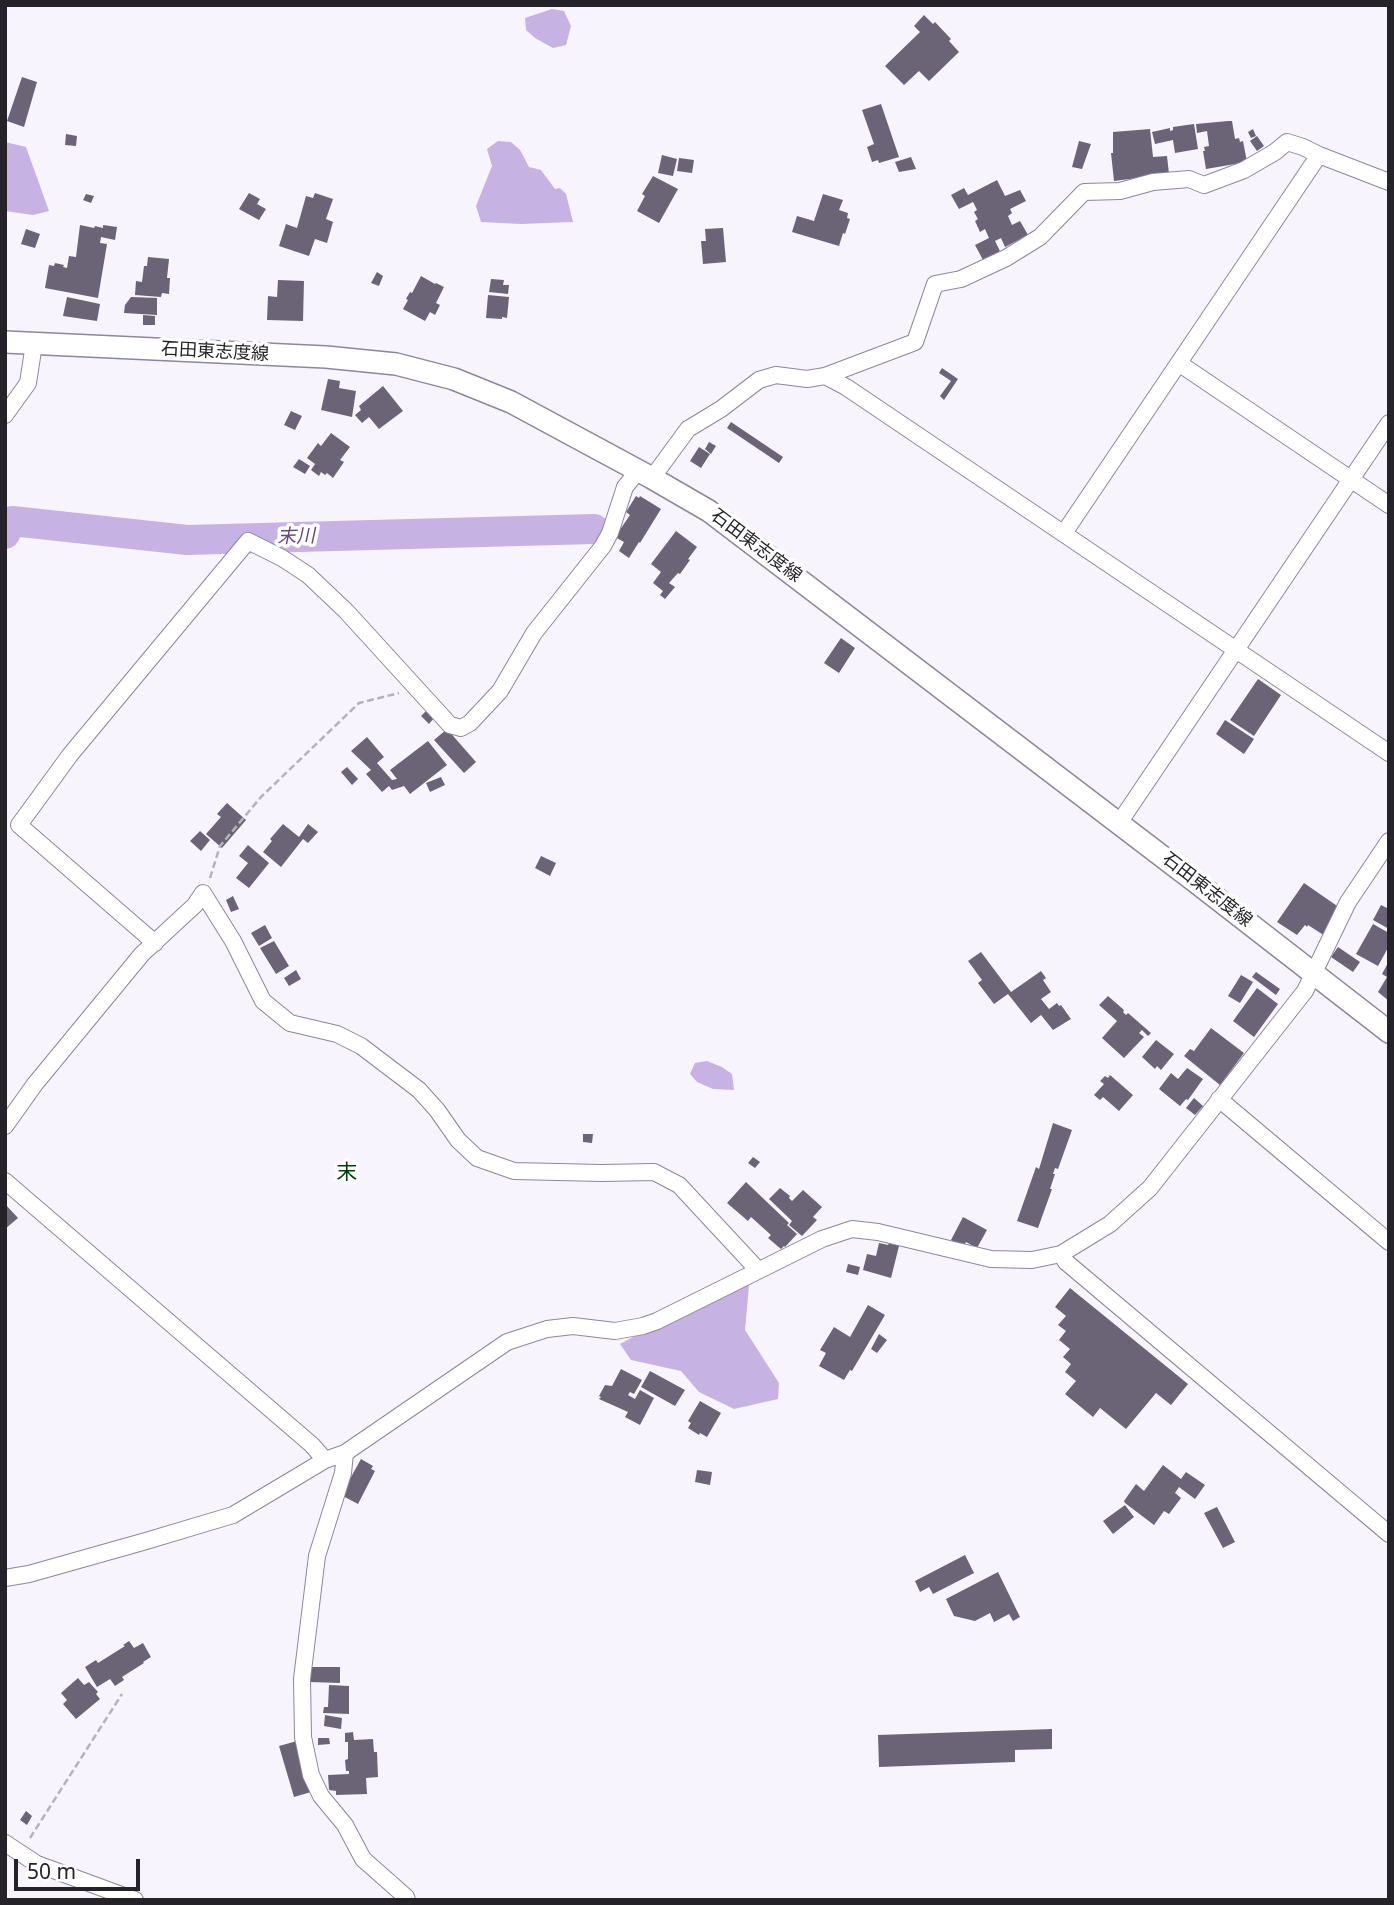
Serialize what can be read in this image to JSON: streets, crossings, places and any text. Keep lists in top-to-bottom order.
{
  "streets": {
    "main road": ["石田東志度線"]
  },
  "districts": ["末"],
  "water": ["末川"],
  "scale_bar": "50 m"
}
